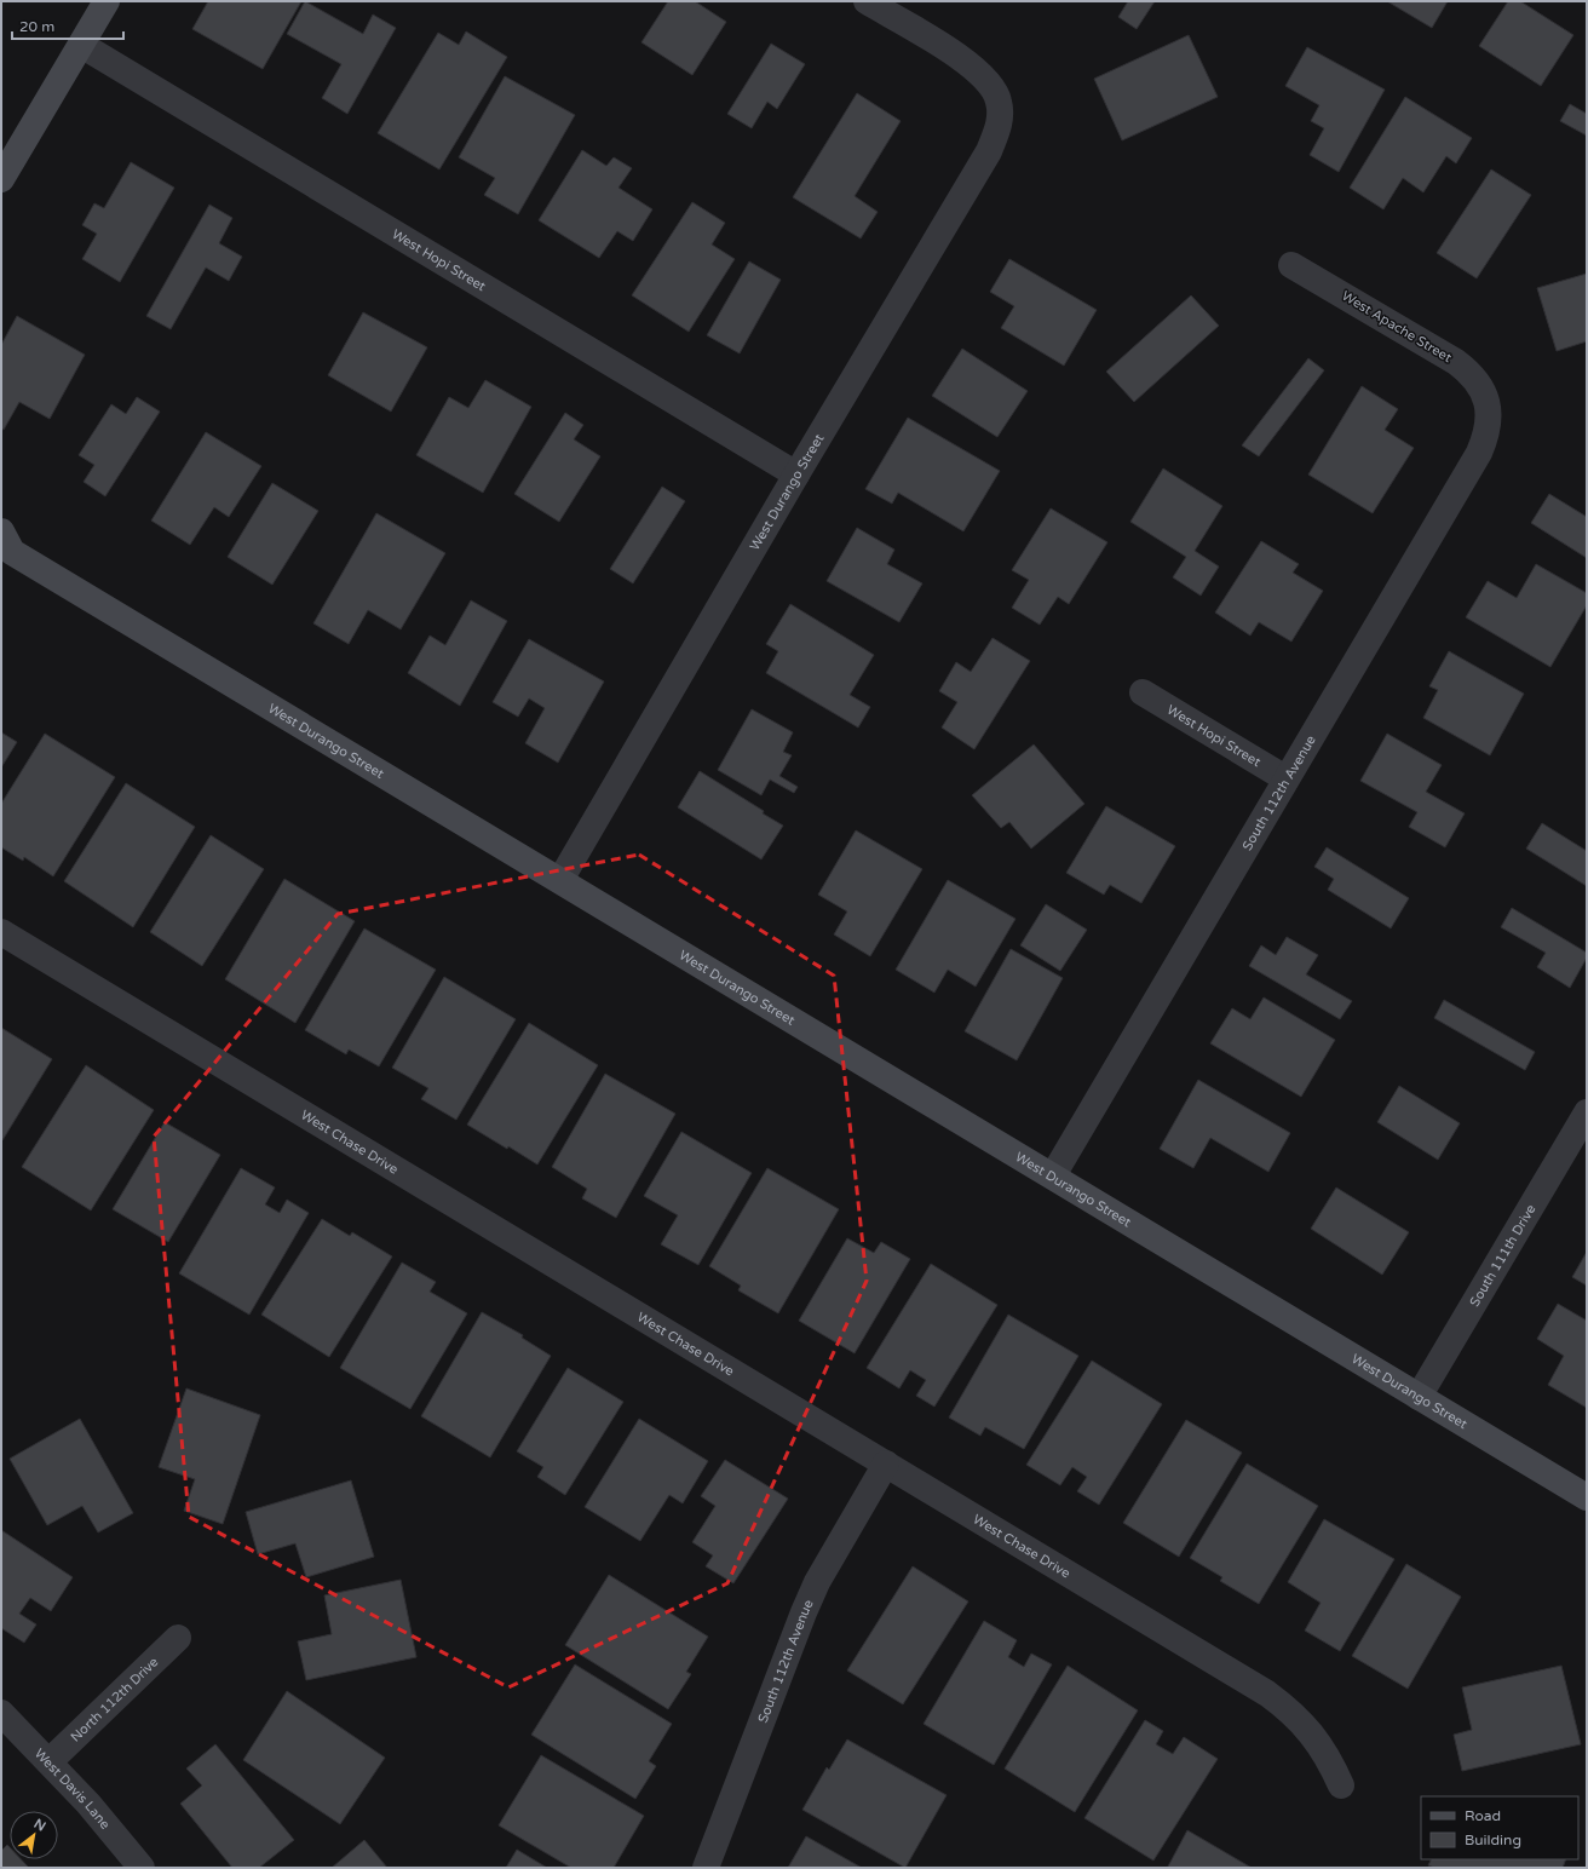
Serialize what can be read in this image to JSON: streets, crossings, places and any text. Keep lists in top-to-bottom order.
{
  "streets": {
    "street": [
      "West Hopi Street",
      "West Apache Street",
      "West Durango Street",
      "South 112th Avenue",
      "West Chase Drive",
      "South 111th Drive",
      "North 112th Drive",
      "West Davis Lane"
    ]
  },
  "crossings": [
    ["West Hopi Street", "West Durango Street"],
    ["West Hopi Street", "South 112th Avenue"],
    ["West Apache Street", "South 112th Avenue"],
    ["West Durango Street", "South 112th Avenue"],
    ["West Durango Street", "South 111th Drive"],
    ["South 112th Avenue", "West Chase Drive"],
    ["North 112th Drive", "West Davis Lane"]
  ],
  "legend": ["Road", "Building"],
  "scale_bar": "20 m",
  "north": "top right"
}
